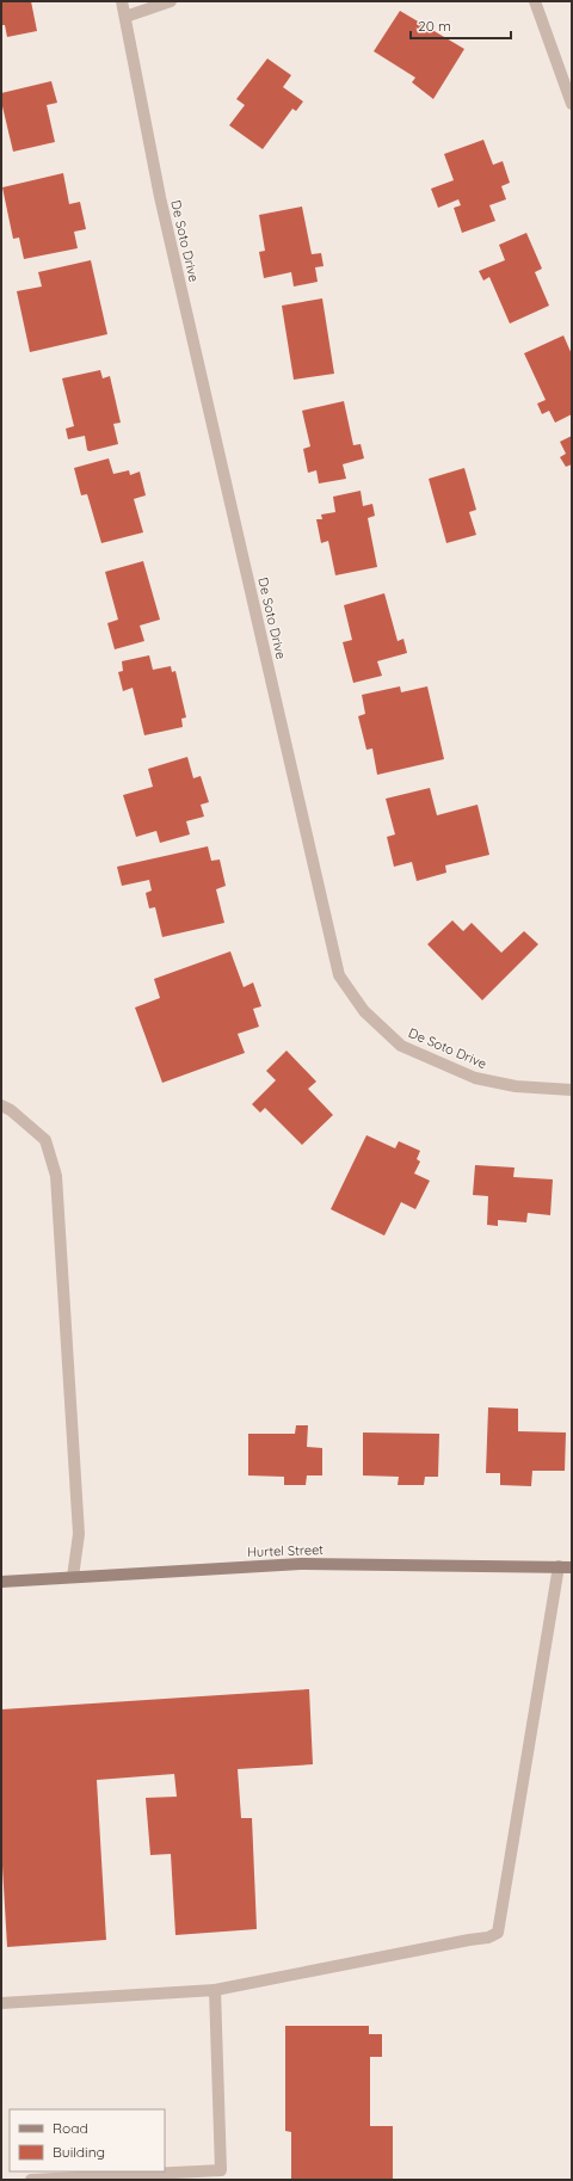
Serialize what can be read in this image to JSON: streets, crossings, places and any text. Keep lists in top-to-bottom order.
{
  "streets": {
    "street": ["De Soto Drive", "Hurtel Street"]
  },
  "legend": ["Road", "Building"],
  "scale_bar": "20 m"
}
